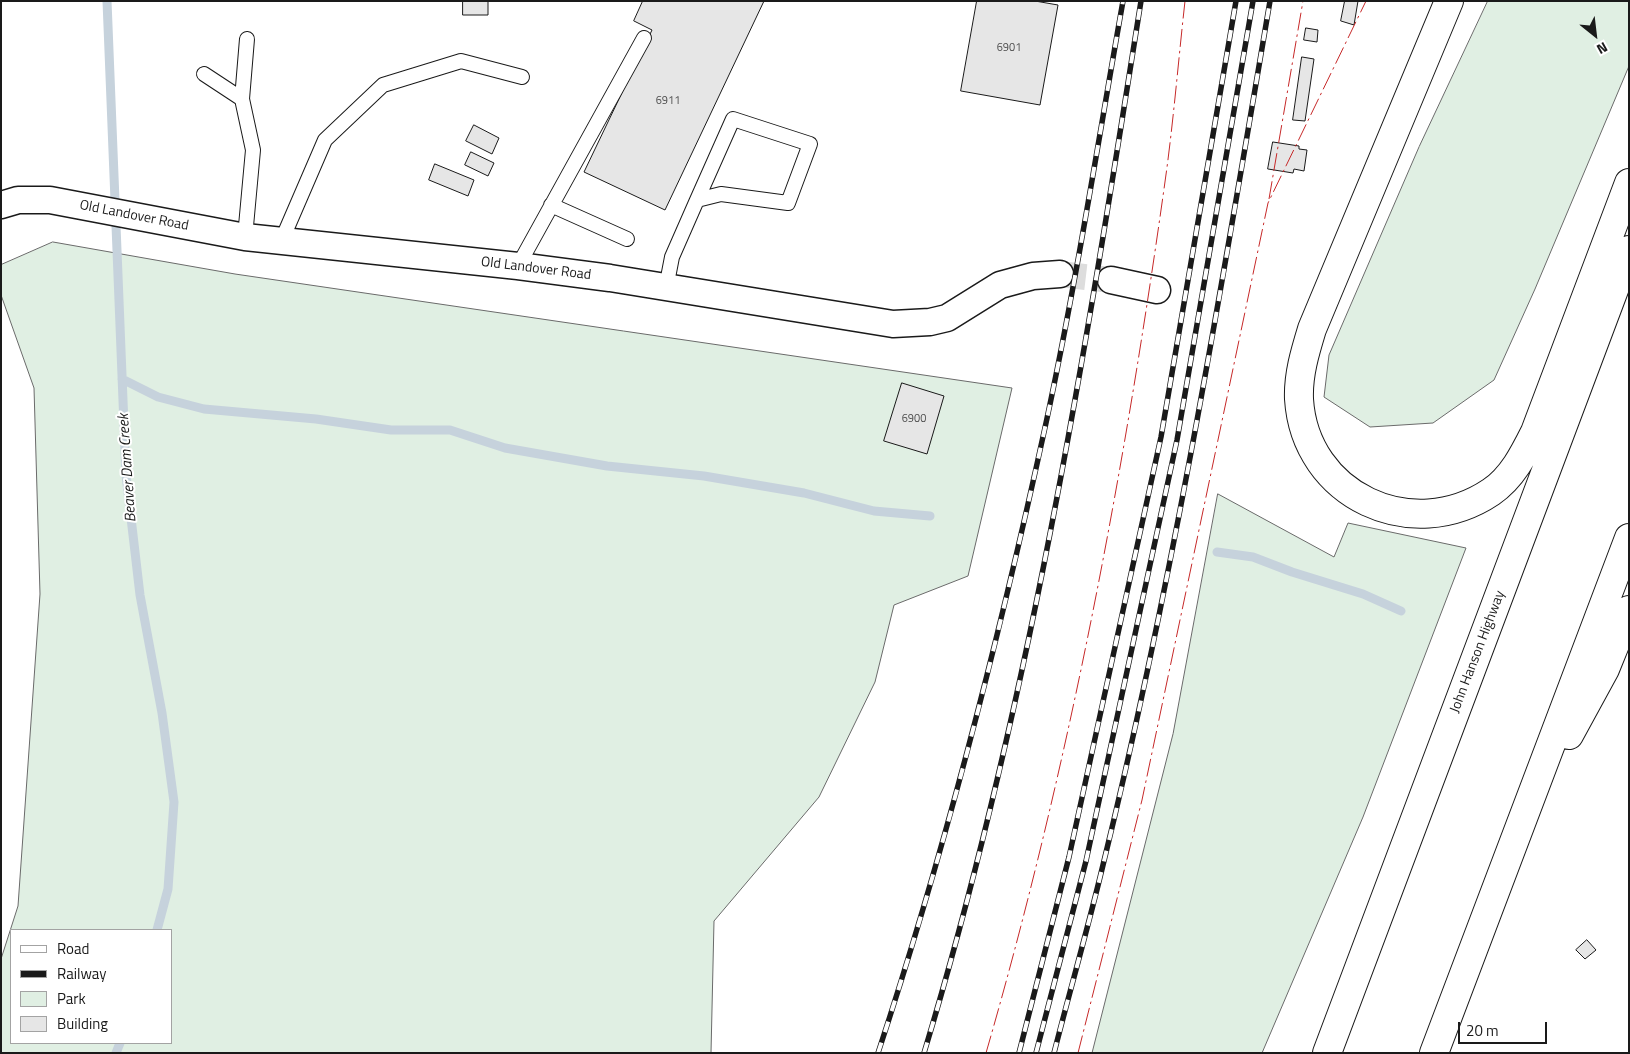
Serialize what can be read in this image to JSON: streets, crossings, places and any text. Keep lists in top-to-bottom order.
{
  "streets": {
    "highway": ["John Hanson Highway"],
    "street": ["Old Landover Road"]
  },
  "water": ["Beaver Dam Creek"],
  "house_numbers": ["6901", "6911", "6900"],
  "legend": [
    "Road",
    "Railway",
    "Park",
    "Building"
  ],
  "scale_bar": "20 m",
  "north": "bottom right"
}
